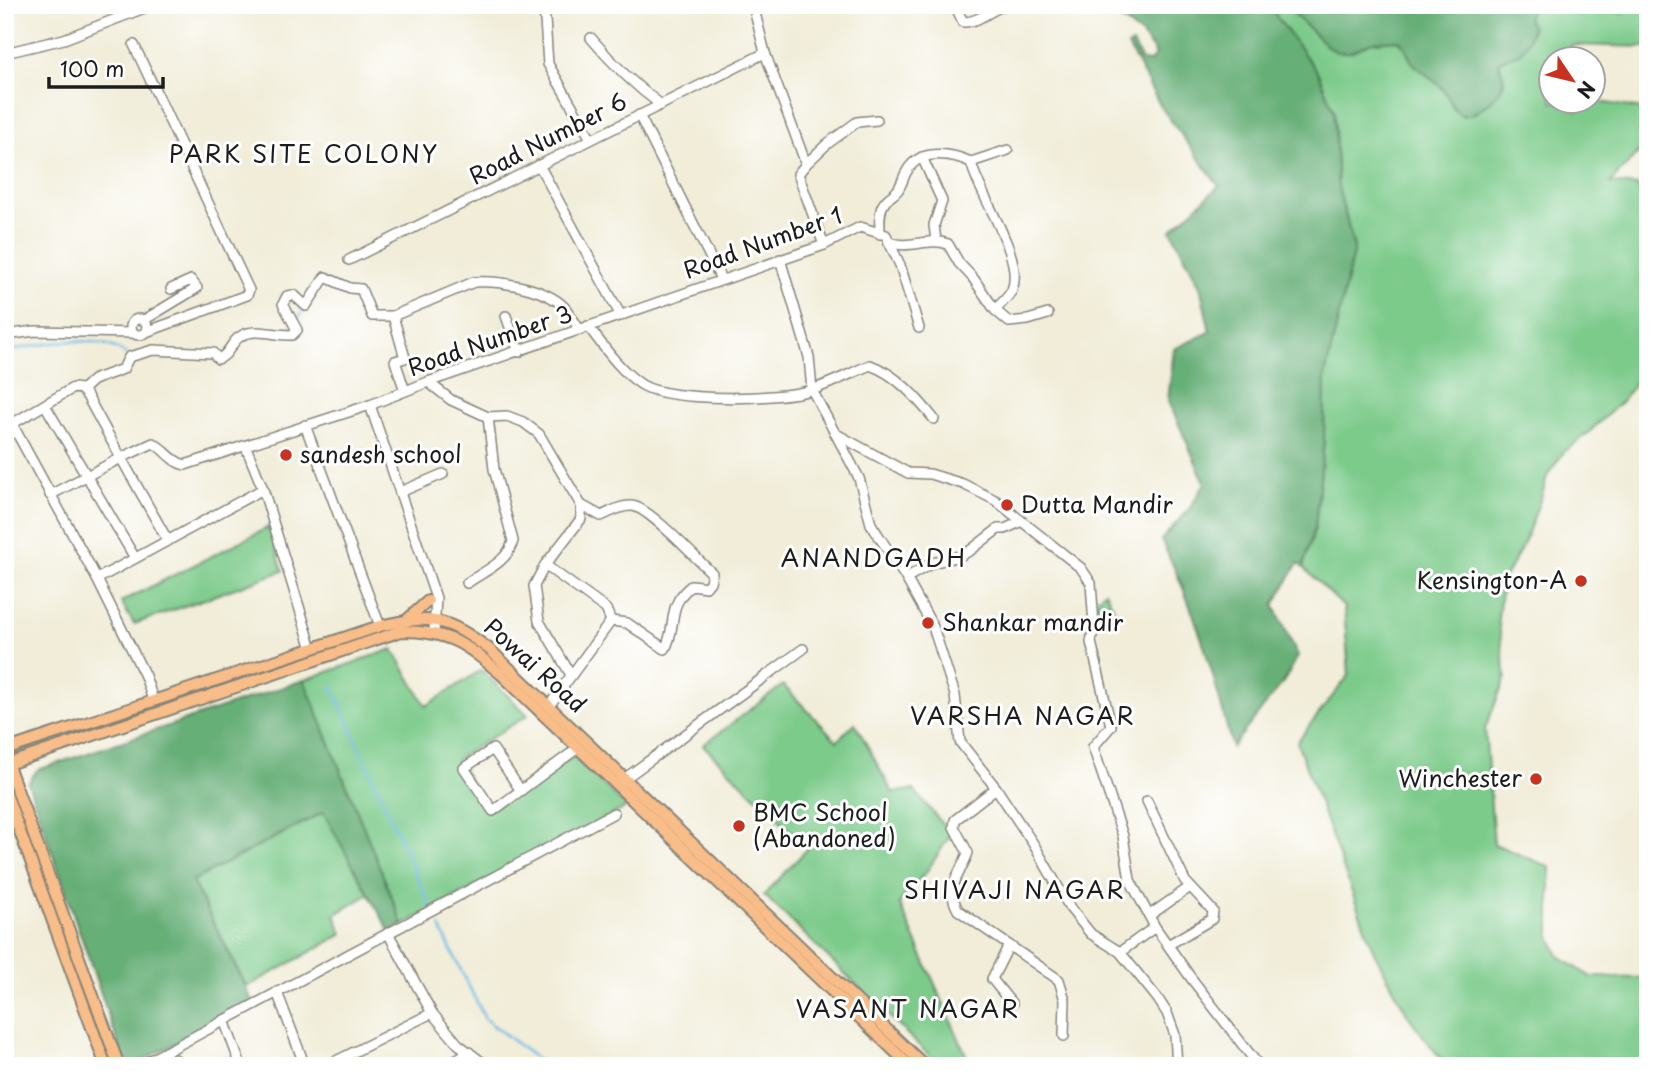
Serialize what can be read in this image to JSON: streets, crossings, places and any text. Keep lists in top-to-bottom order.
{
  "streets": {
    "main road": ["Powai Road"],
    "street": ["Road Number 6", "Road Number 1", "Road Number 3"]
  },
  "crossings": [
    ["Road Number 1", "Road Number 3"]
  ],
  "districts": [
    "PARK SITE COLONY",
    "ANANDGADH",
    "VARSHA NAGAR",
    "SHIVAJI NAGAR",
    "VASANT NAGAR"
  ],
  "places": [
    "sandesh school",
    "Dutta Mandir",
    "Kensington-A",
    "Shankar mandir",
    "Winchester",
    "BMC School (Abandoned)"
  ],
  "scale_bar": "100 m",
  "north": "bottom right"
}
